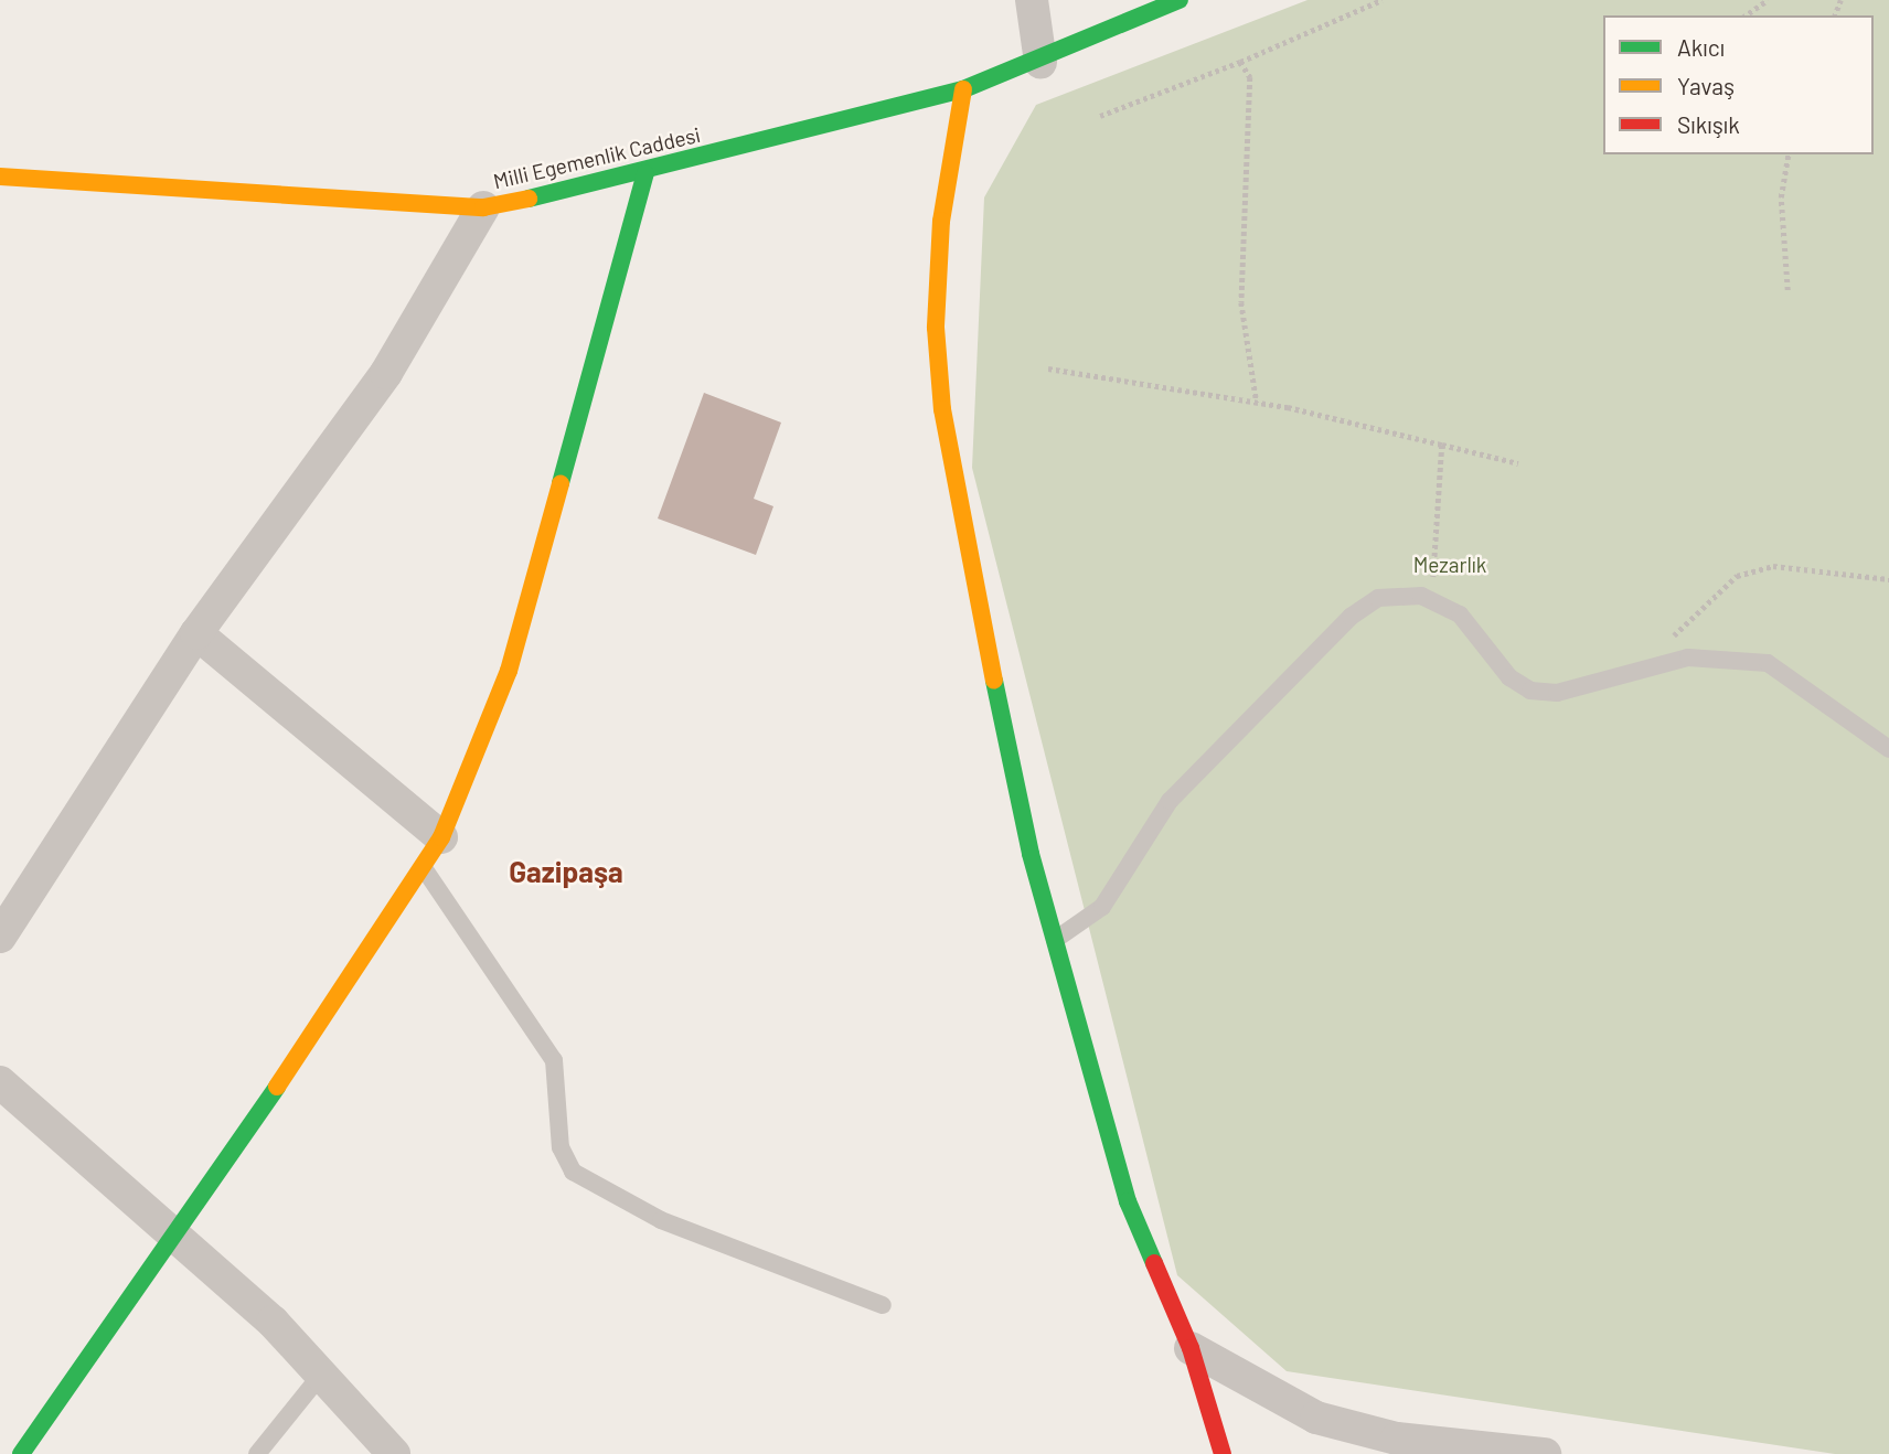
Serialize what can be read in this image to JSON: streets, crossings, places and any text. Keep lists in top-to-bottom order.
{
  "streets": {
    "street": ["Milli Egemenlik Caddesi"]
  },
  "districts": ["Gazipaşa"],
  "parks": ["Mezarlık"],
  "legend": ["Akıcı", "Yavaş", "Sıkışık"]
}
